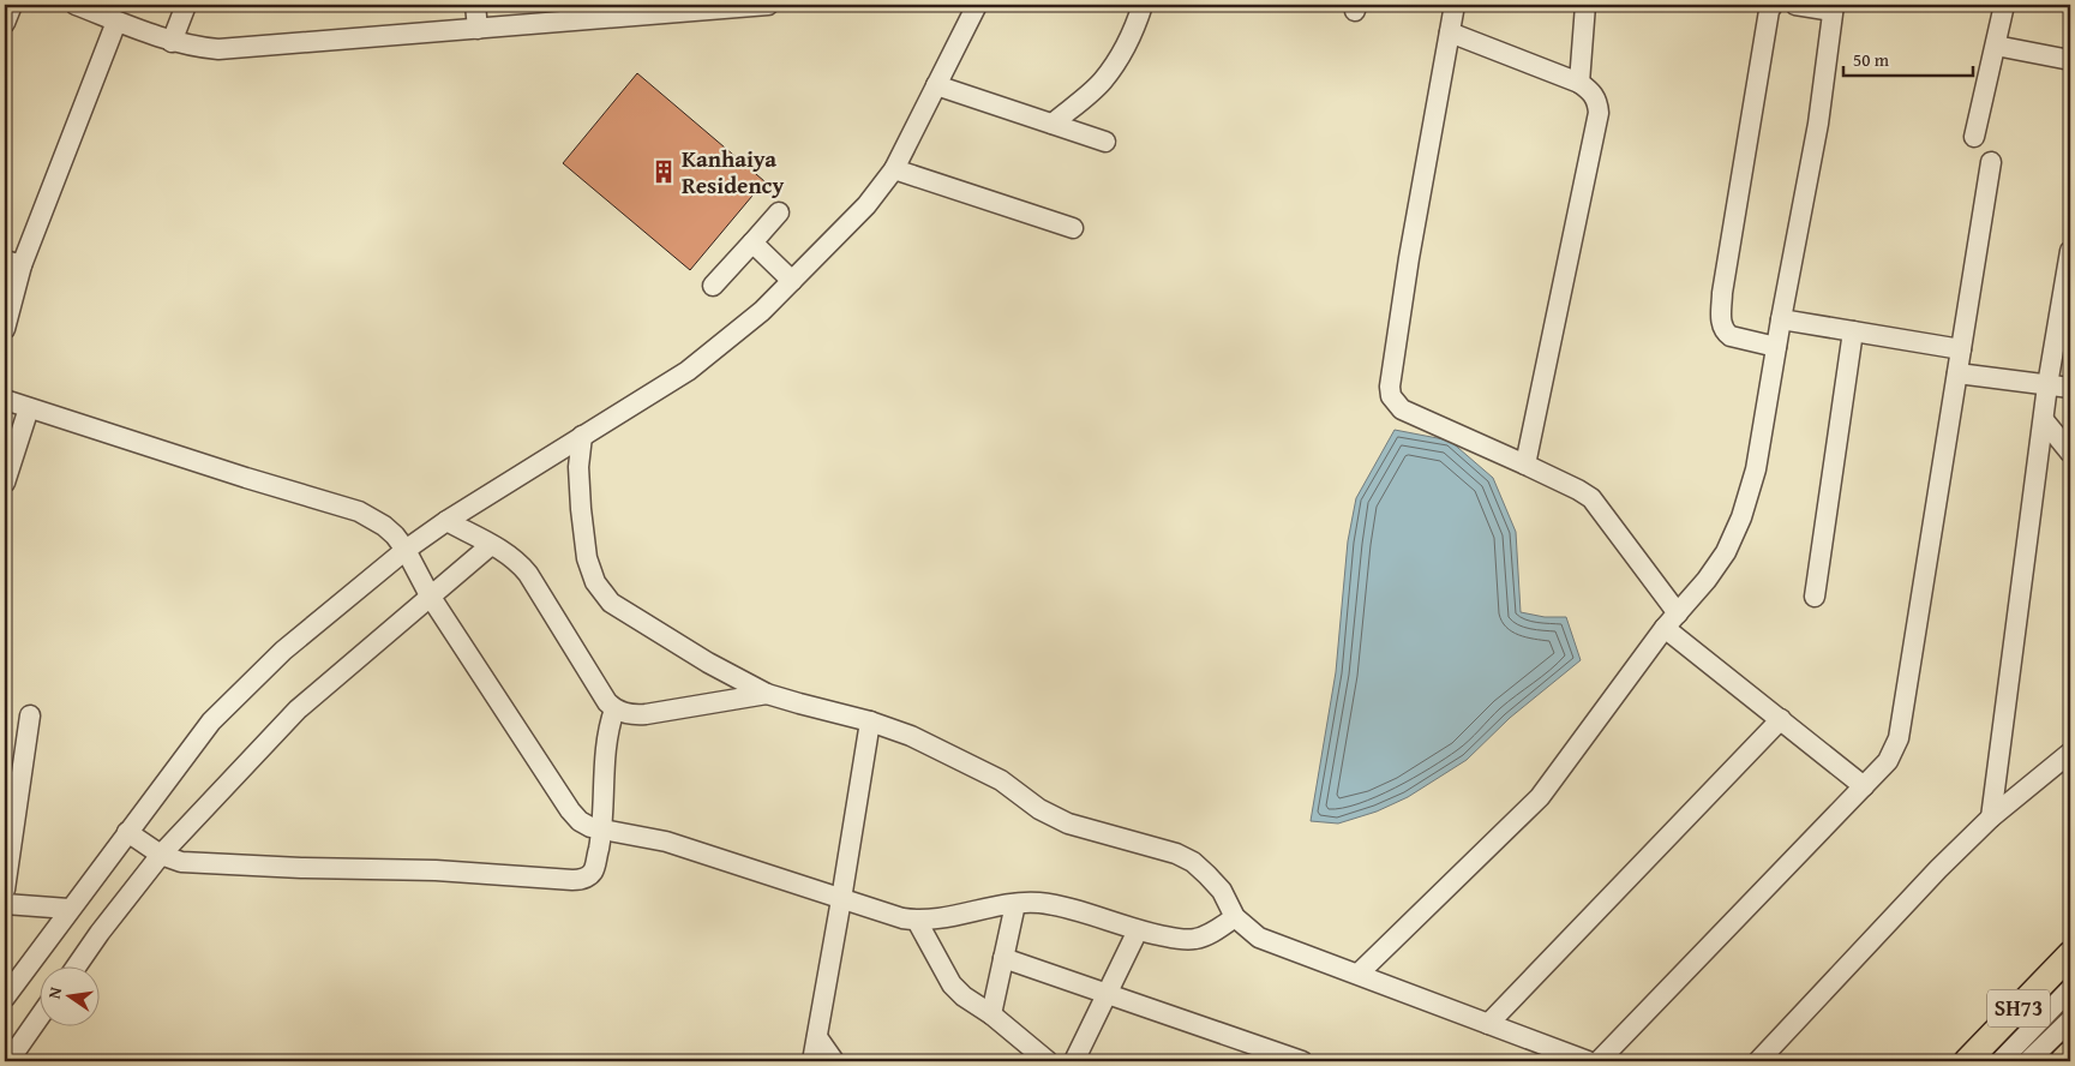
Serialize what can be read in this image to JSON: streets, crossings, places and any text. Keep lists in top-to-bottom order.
{
  "streets": {
    "main road": ["SH73"]
  },
  "places": {
    "building": ["Kanhaiya Residency"]
  },
  "scale_bar": "50 m",
  "north": "left"
}
